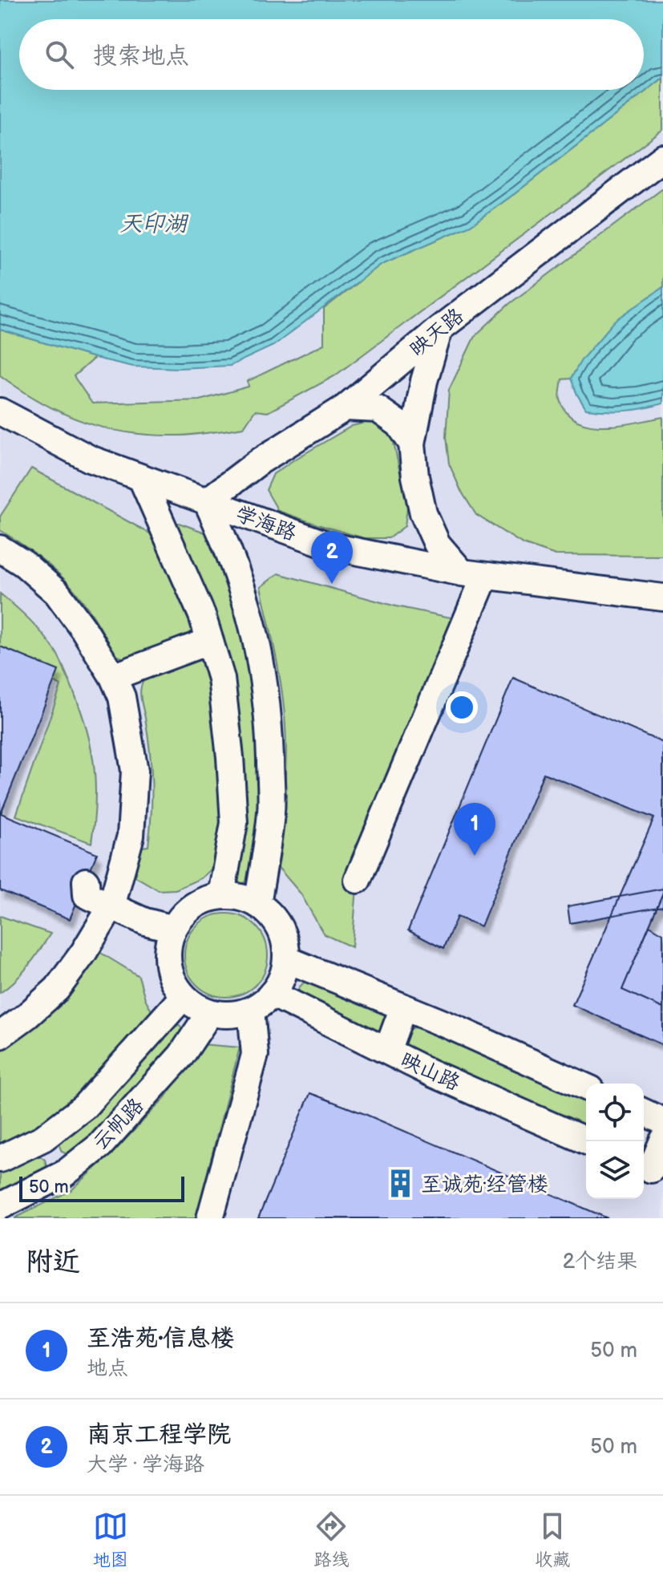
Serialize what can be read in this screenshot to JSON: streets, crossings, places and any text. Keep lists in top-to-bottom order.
{
  "streets": {
    "street": [
      "映天路",
      "学海路",
      "映山路",
      "云帆路"
    ]
  },
  "crossings": [
    ["映天路", "学海路"],
    ["映山路", "云帆路"]
  ],
  "water": ["天印湖"],
  "places": {
    "building": ["至诚苑·经管楼"]
  },
  "scale_bar": "50 m",
  "page": {
    "search": "搜索地点",
    "pins": ["2", "1"],
    "scale": "50 m",
    "heading": ["附近", "2个结果"],
    "list": [
      {
        "mark": "1",
        "name": "至浩苑·信息楼",
        "note": "地点",
        "value": "50 m"
      },
      {
        "mark": "2",
        "name": "南京工程学院",
        "note": "大学 · 学海路",
        "value": "50 m"
      }
    ],
    "nav": ["地图", "路线", "收藏"]
  }
}
